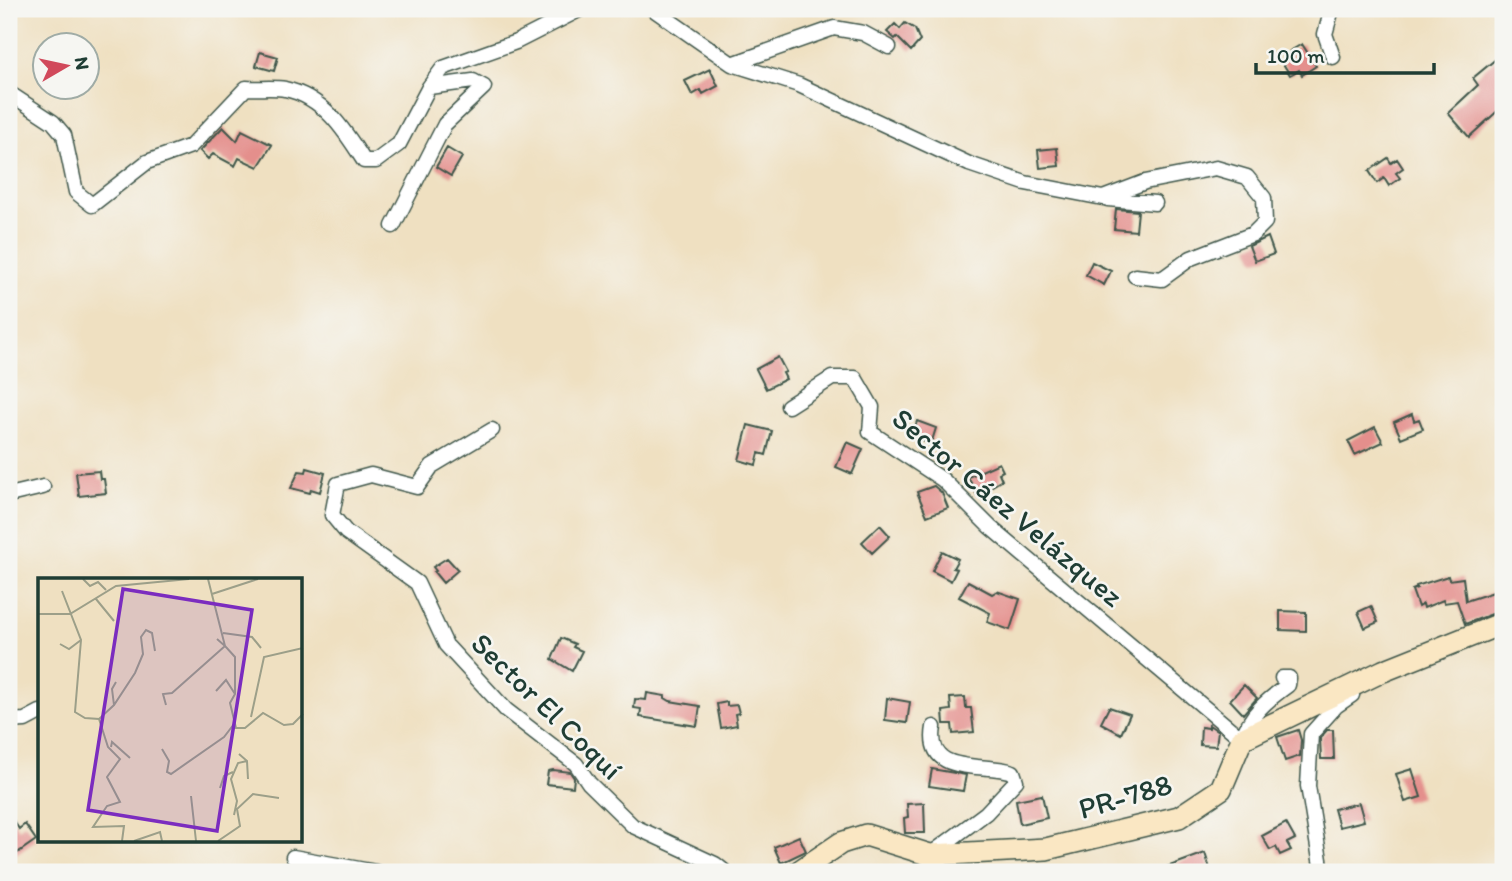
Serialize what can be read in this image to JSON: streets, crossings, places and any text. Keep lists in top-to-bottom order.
{
  "streets": {
    "street": ["Sector Cáez Velázquez", "Sector El Coquí", "PR-788"]
  },
  "crossings": [
    ["Sector Cáez Velázquez", "PR-788"]
  ],
  "scale_bar": "100 m",
  "north": "right"
}
